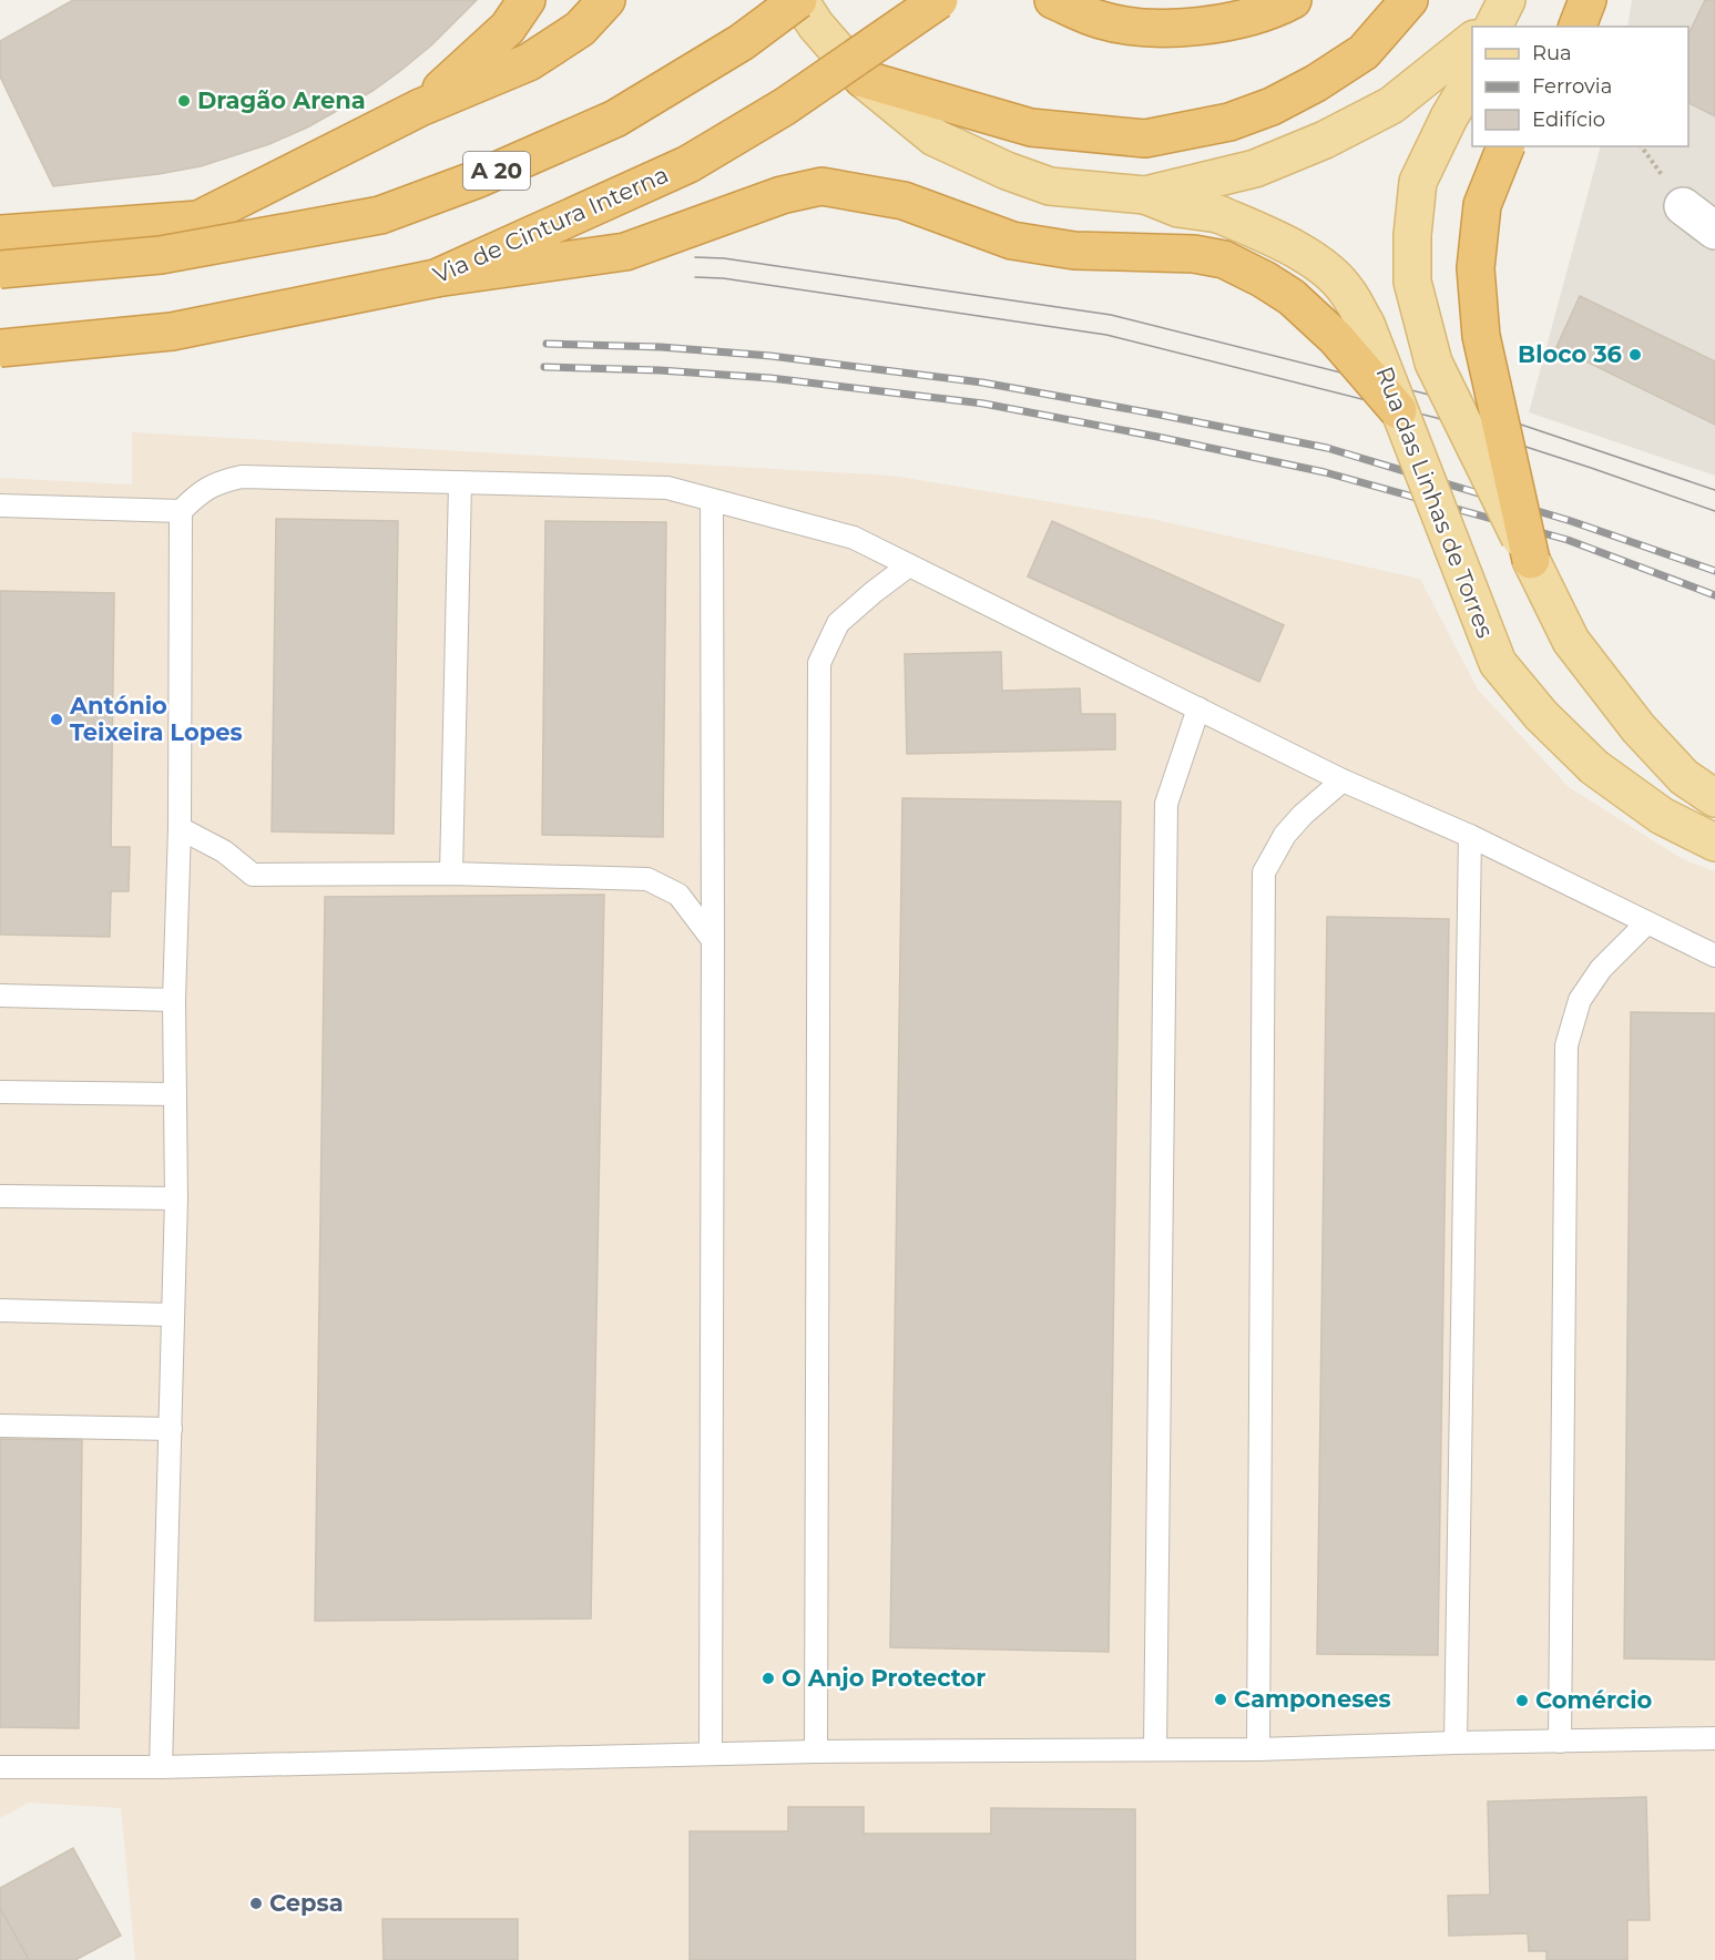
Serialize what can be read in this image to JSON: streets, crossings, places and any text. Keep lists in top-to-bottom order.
{
  "streets": {
    "highway": ["A 20", "Via de Cintura Interna"],
    "main road": ["Rua das Linhas de Torres"]
  },
  "places": [
    "Dragão Arena",
    "Bloco 36",
    "António Teixeira Lopes",
    "O Anjo Protector",
    "Camponeses",
    "Comércio",
    "Cepsa"
  ],
  "legend": ["Rua", "Ferrovia", "Edifício"]
}
